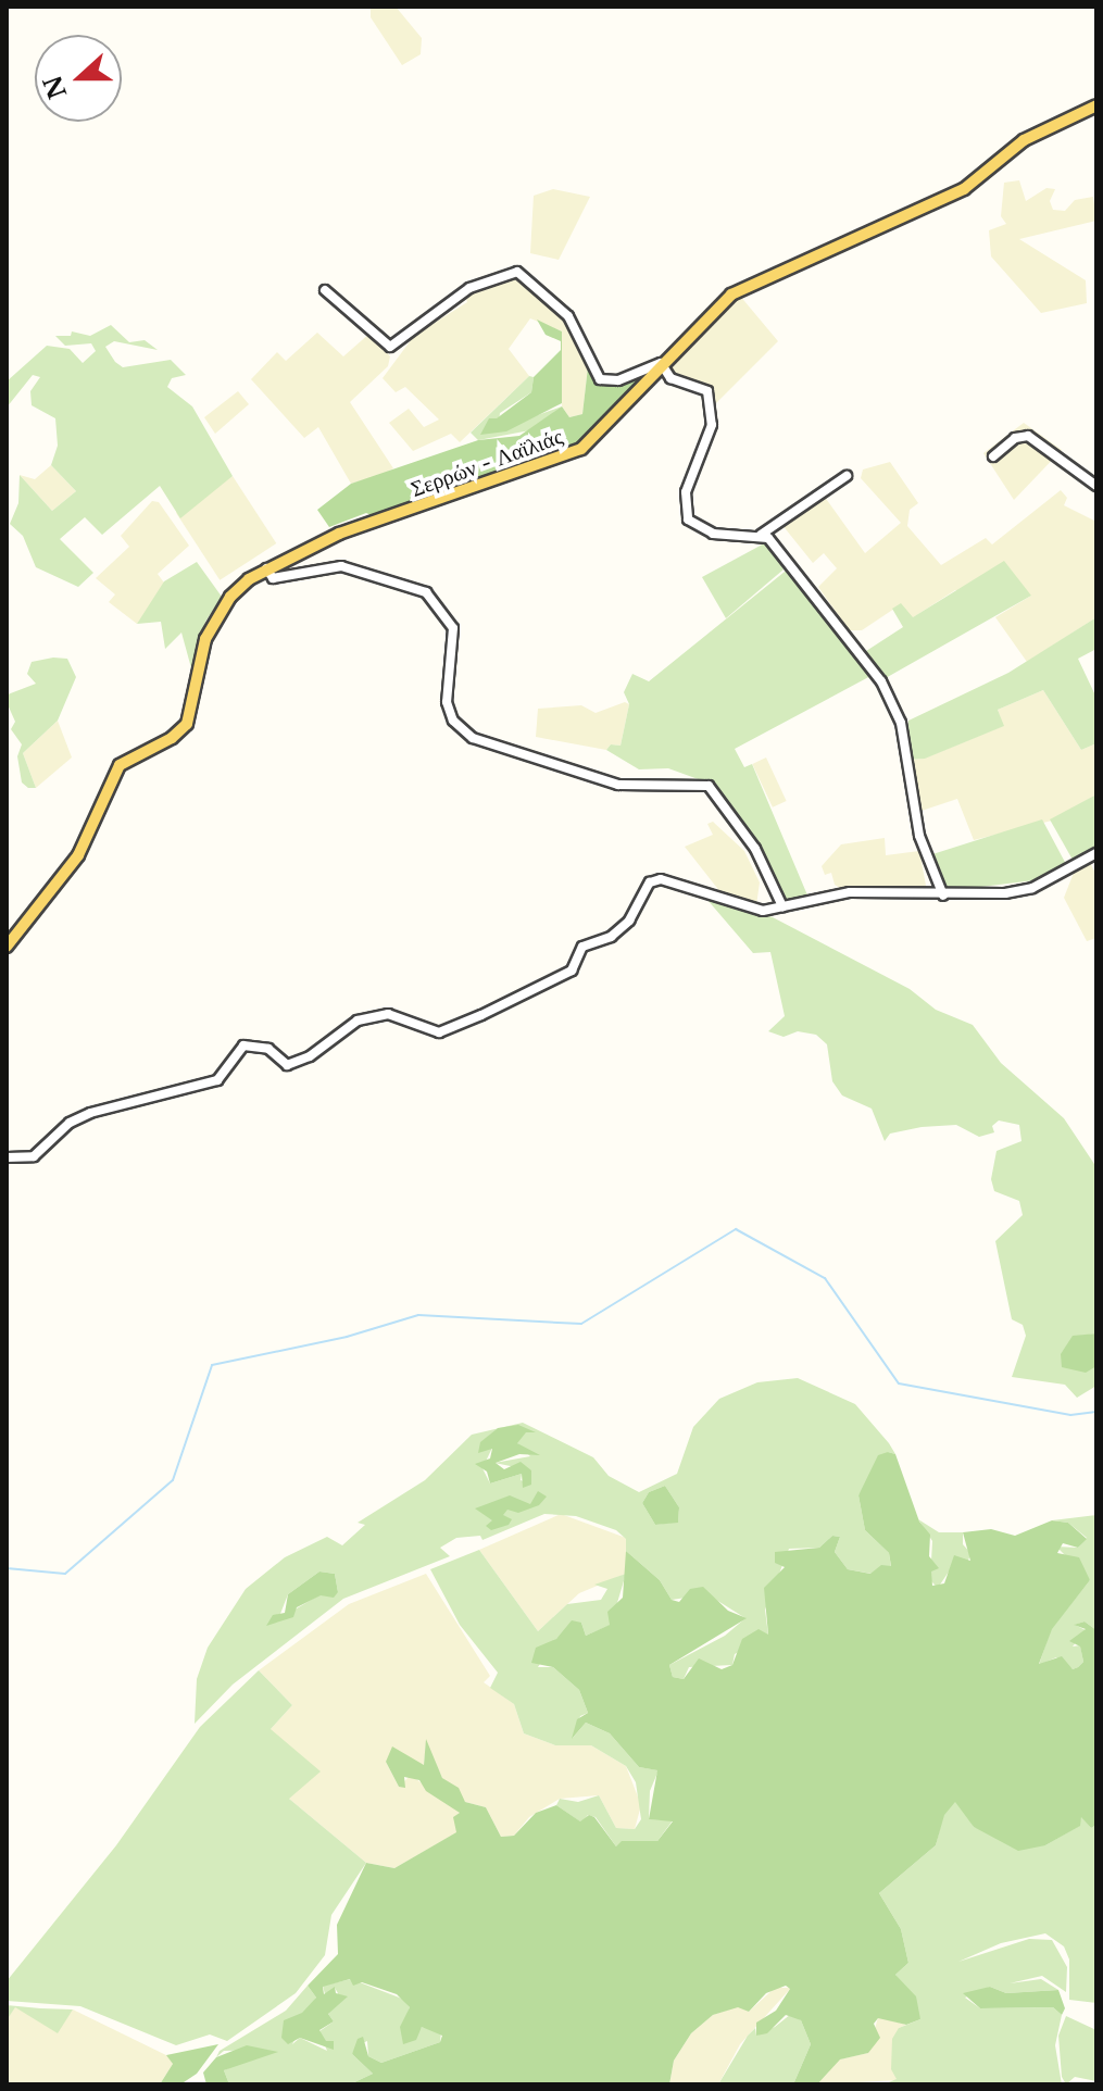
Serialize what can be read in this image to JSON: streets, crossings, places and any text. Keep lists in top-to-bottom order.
{
  "streets": {
    "main road": ["Σερρών - Λαϊλιάς"]
  },
  "north": "left"
}
